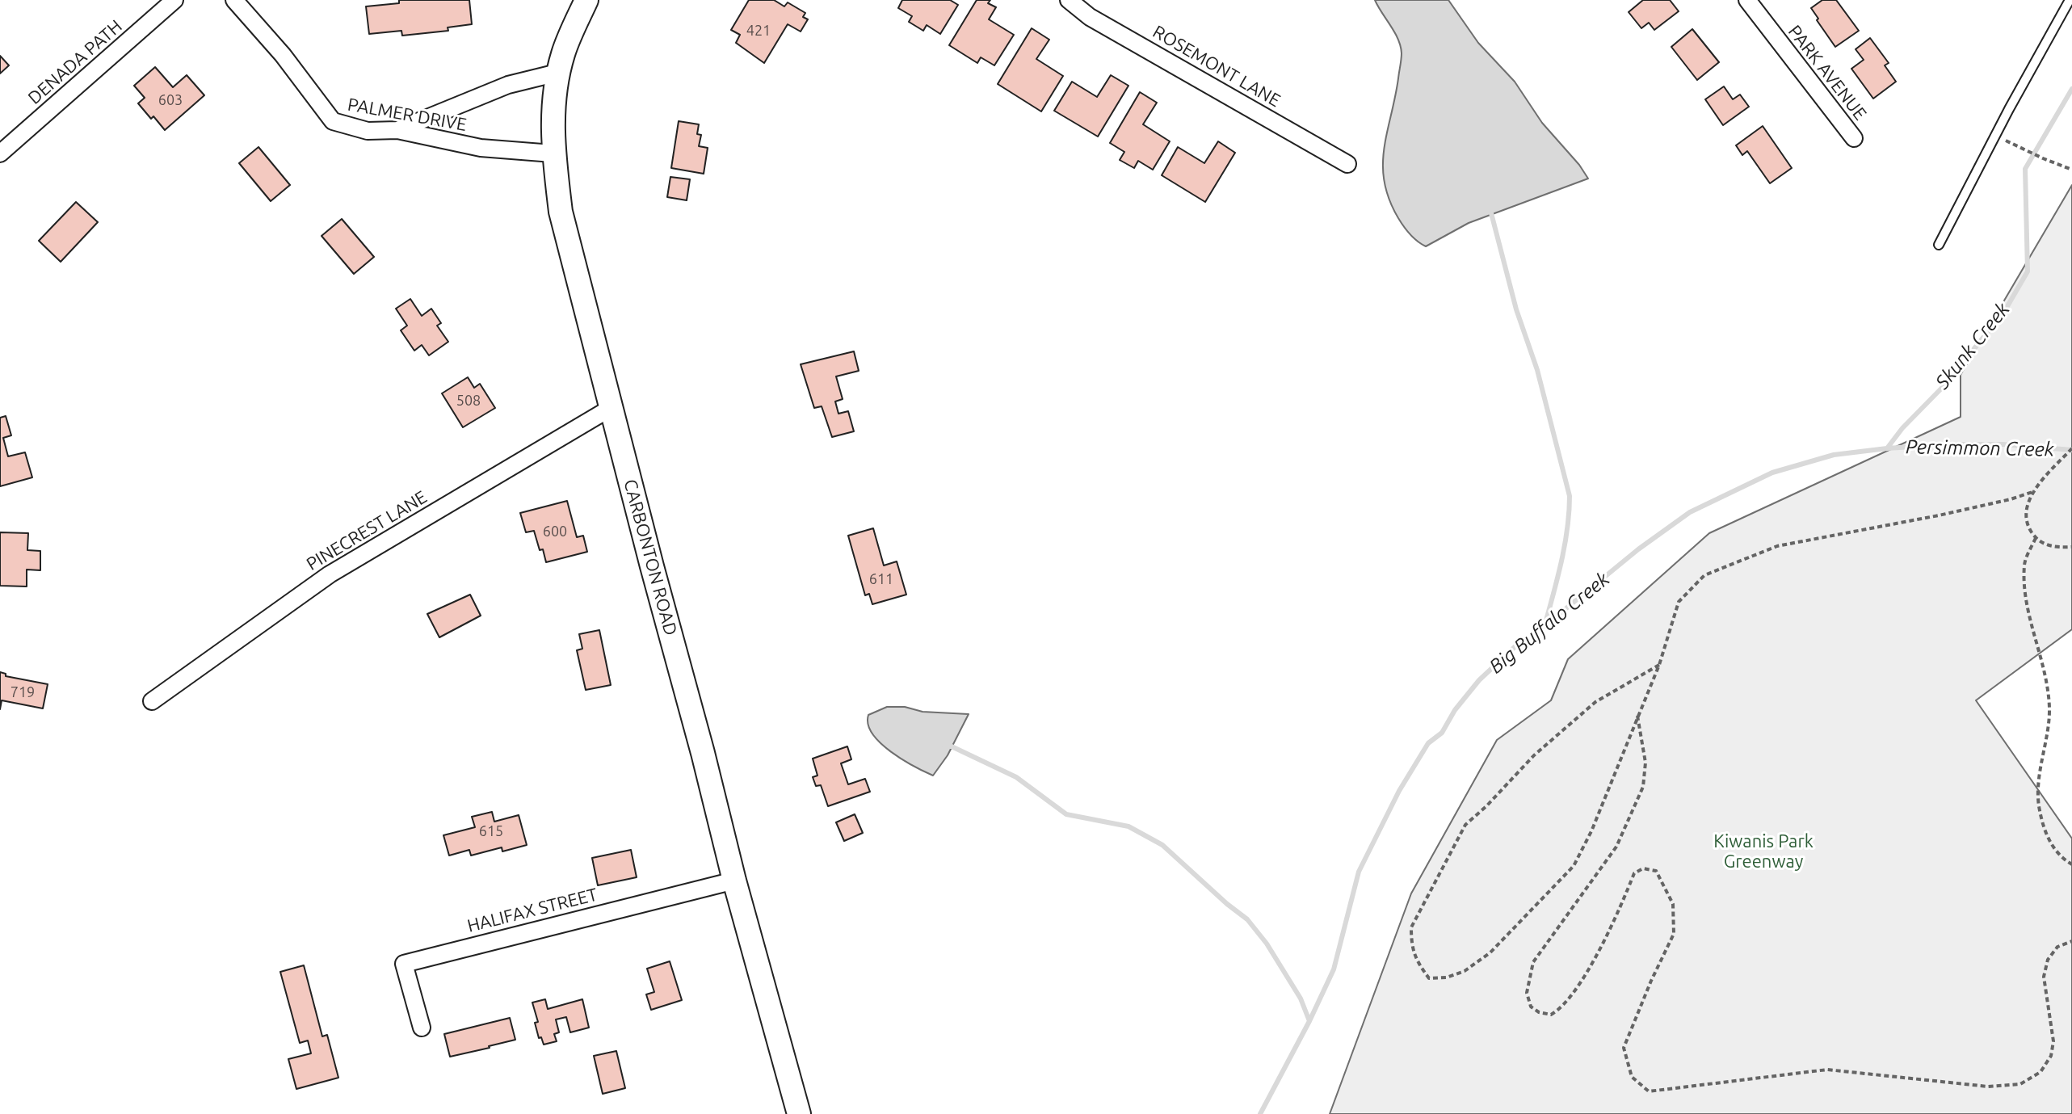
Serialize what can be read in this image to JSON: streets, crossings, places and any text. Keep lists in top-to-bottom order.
{
  "streets": {
    "street": [
      "DENADA PATH",
      "ROSEMONT LANE",
      "PARK AVENUE",
      "PALMER DRIVE",
      "PINECREST LANE",
      "CARBONTON ROAD",
      "HALIFAX STREET"
    ]
  },
  "crossings": [
    ["PALMER DRIVE", "CARBONTON ROAD"],
    ["PINECREST LANE", "CARBONTON ROAD"],
    ["CARBONTON ROAD", "HALIFAX STREET"]
  ],
  "water": ["Skunk Creek", "Persimmon Creek", "Big Buffalo Creek"],
  "parks": ["Kiwanis Park Greenway"],
  "house_numbers": [
    "421",
    "603",
    "508",
    "600",
    "611",
    "719",
    "615"
  ]
}
